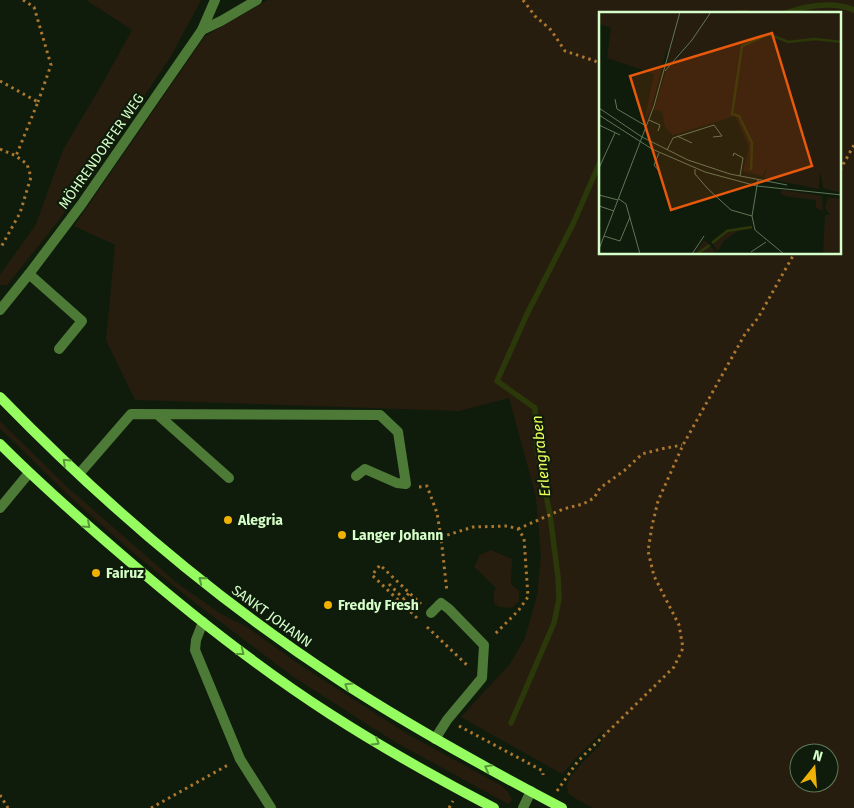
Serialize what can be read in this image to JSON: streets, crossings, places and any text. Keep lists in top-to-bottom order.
{
  "streets": {
    "main road": ["SANKT JOHANN"],
    "street": ["MÖHRENDORFER WEG"]
  },
  "water": ["Erlengraben"],
  "places": [
    "Alegria",
    "Langer Johann",
    "Fairuz",
    "Freddy Fresh"
  ],
  "north": "top"
}
